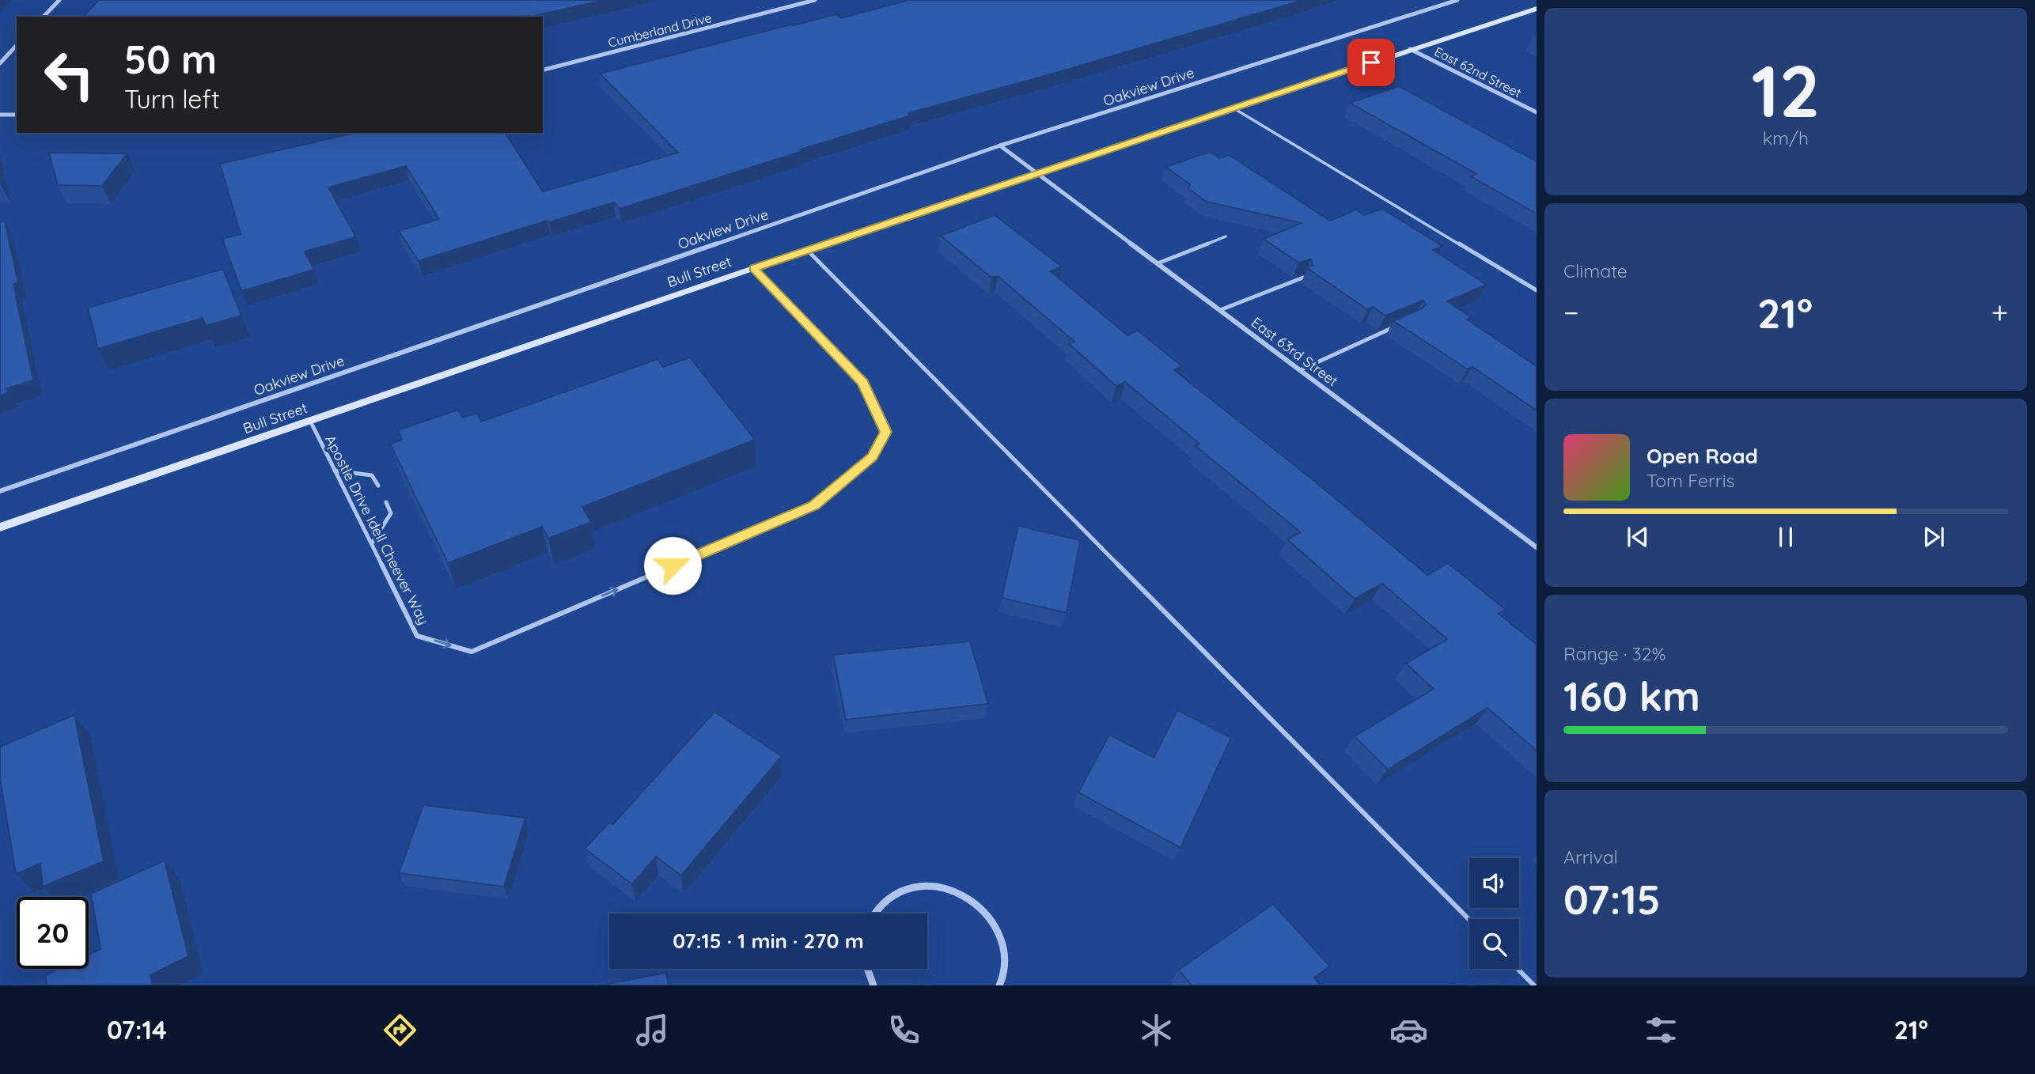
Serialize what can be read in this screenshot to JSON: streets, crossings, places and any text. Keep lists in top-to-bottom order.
{
  "streets": {
    "street": [
      "Cumberland Drive",
      "East 62nd Street",
      "Oakview Drive",
      "Bull Street",
      "East 63rd Street"
    ],
    "lane": ["Apostle Drive Idell Cheever Way"]
  },
  "crossings": [
    ["East 62nd Street", "Bull Street"],
    ["Oakview Drive", "East 63rd Street"],
    ["Bull Street", "East 63rd Street"],
    ["Bull Street", "Apostle Drive Idell Cheever Way"]
  ],
  "page": {
    "tile": [
      ["12", "km/h"],
      "Climate",
      ["Range · 32%", "160 km"],
      ["Arrival", "07:15"]
    ],
    "turn": ["50 m", "Turn left"],
    "heat": ["−", "21°", "+"],
    "song": ["Open Road", "Tom Ferris"],
    "limit": "20",
    "trip": "07:15 · 1 min · 270 m",
    "tabs": ["07:14", "21°"]
  }
}
